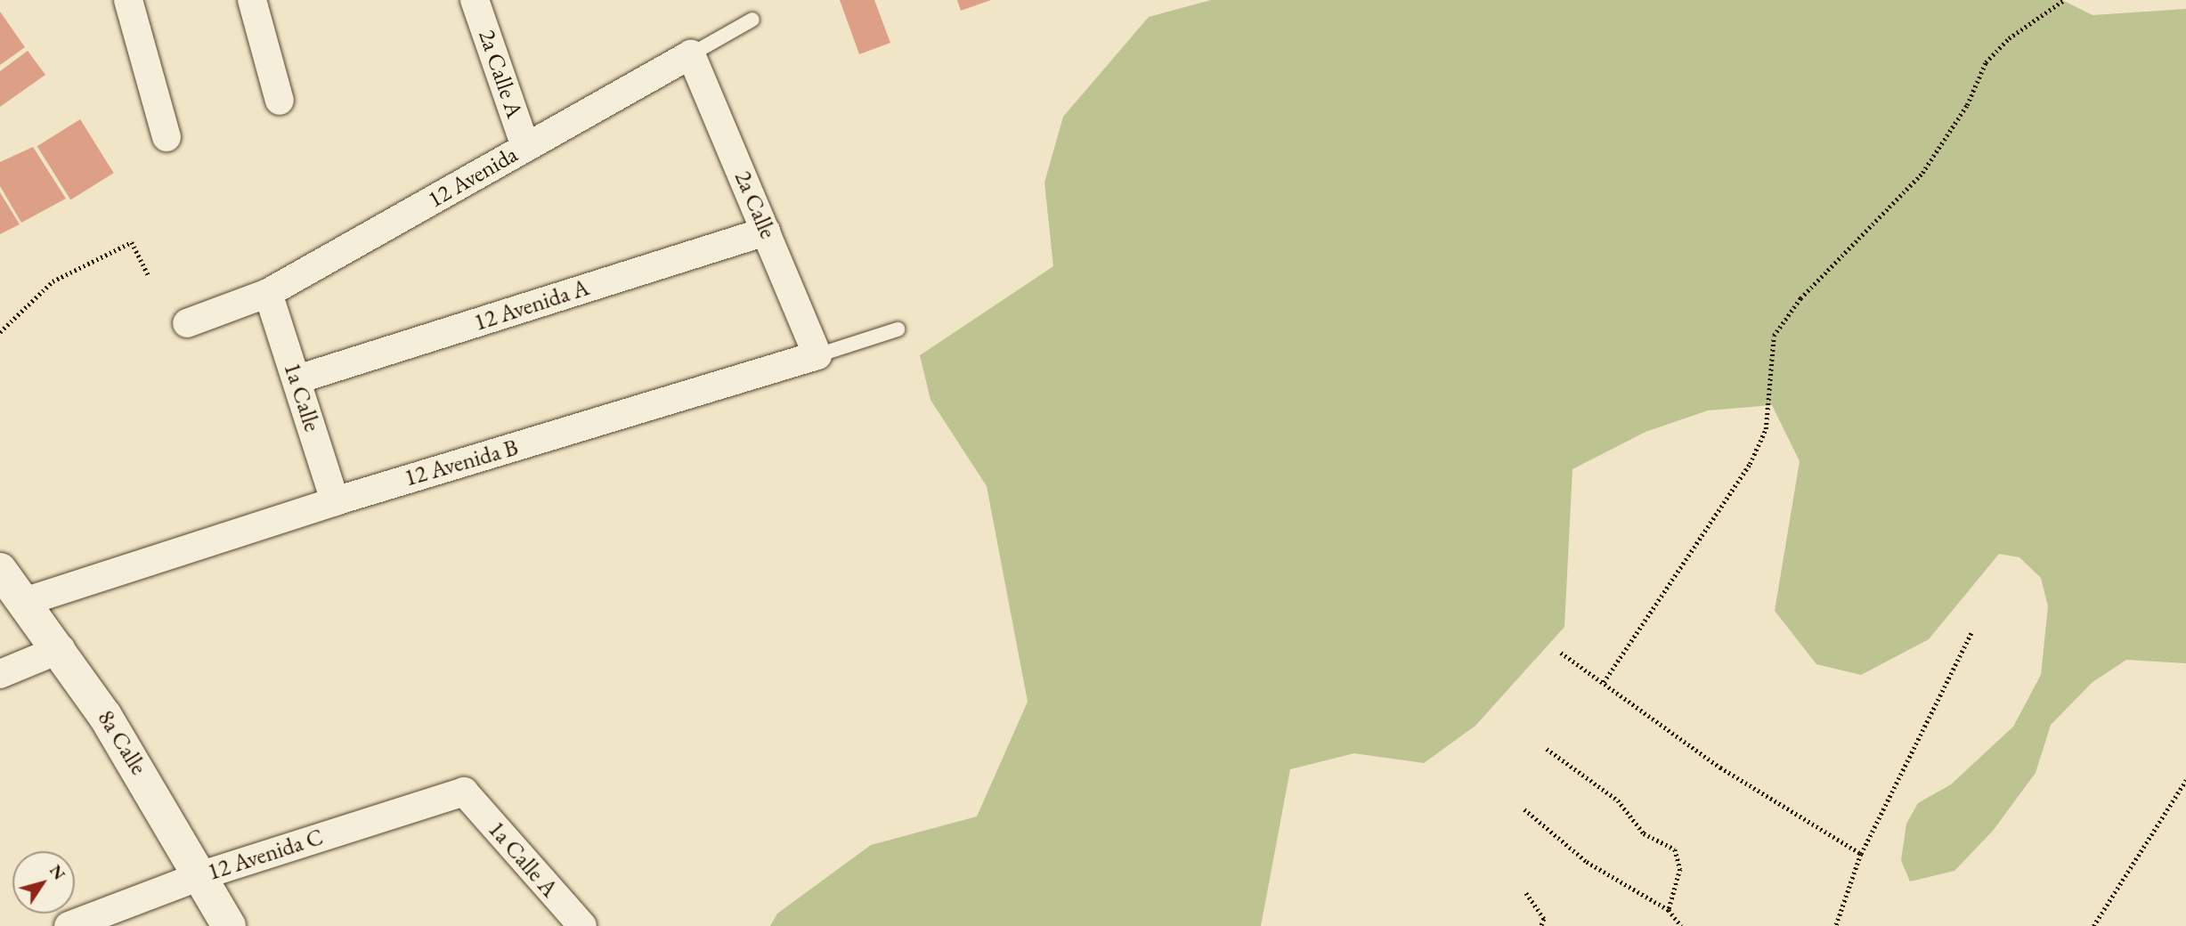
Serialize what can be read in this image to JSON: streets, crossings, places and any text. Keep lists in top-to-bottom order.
{
  "streets": {
    "main road": ["8a Calle"],
    "street": [
      "2a Calle A",
      "12 Avenida",
      "2a Calle",
      "12 Avenida A",
      "1a Calle",
      "12 Avenida B",
      "12 Avenida C",
      "1a Calle A"
    ]
  },
  "crossings": [
    ["2a Calle A", "12 Avenida"],
    ["12 Avenida", "2a Calle"],
    ["12 Avenida", "1a Calle"],
    ["2a Calle", "12 Avenida A"],
    ["2a Calle", "12 Avenida B"],
    ["12 Avenida A", "1a Calle"],
    ["1a Calle", "12 Avenida B"],
    ["12 Avenida B", "8a Calle"],
    ["8a Calle", "12 Avenida C"],
    ["12 Avenida C", "1a Calle A"]
  ],
  "north": "top right"
}
